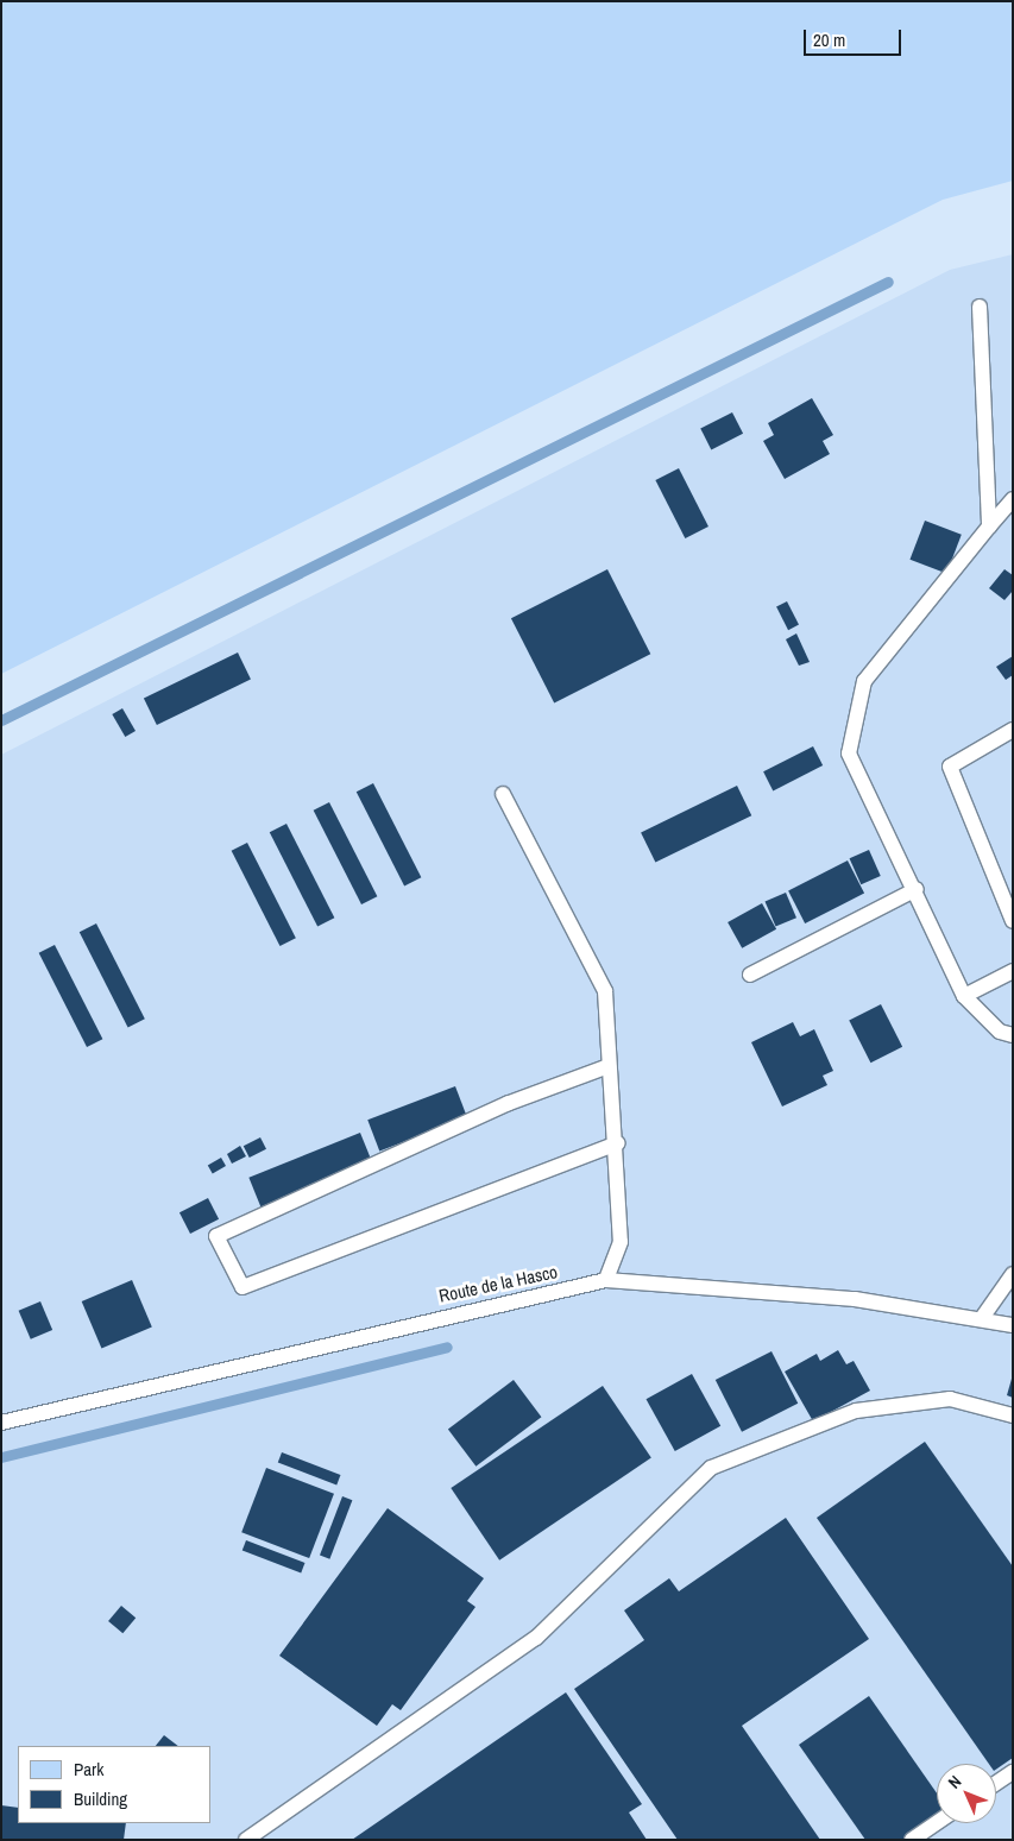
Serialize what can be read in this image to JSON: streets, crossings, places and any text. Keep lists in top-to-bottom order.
{
  "streets": {
    "lane": ["Route de la Hasco"]
  },
  "legend": ["Park", "Building"],
  "scale_bar": "20 m",
  "north": "top left"
}
